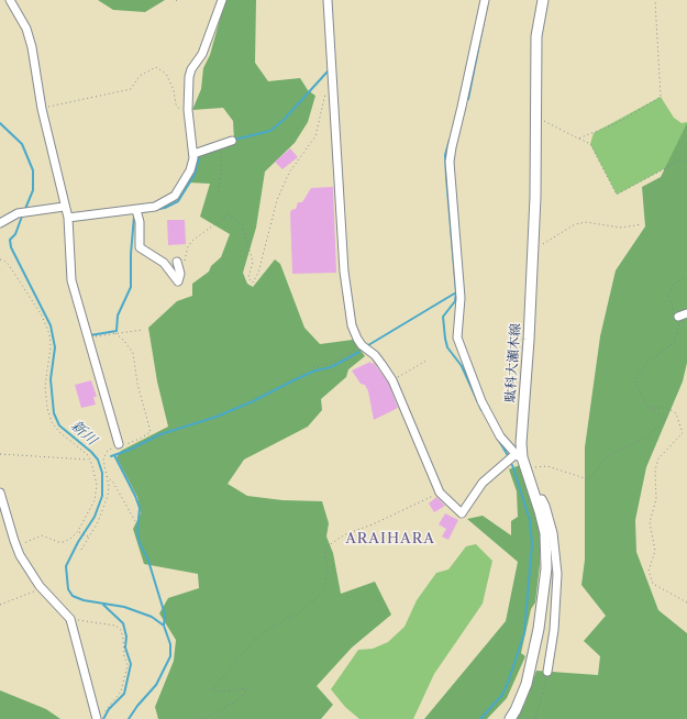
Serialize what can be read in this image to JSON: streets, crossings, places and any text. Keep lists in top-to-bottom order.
{
  "streets": {
    "main road": ["駄科大瀬木線"]
  },
  "districts": ["ARAIHARA"],
  "water": ["新川"]
}
